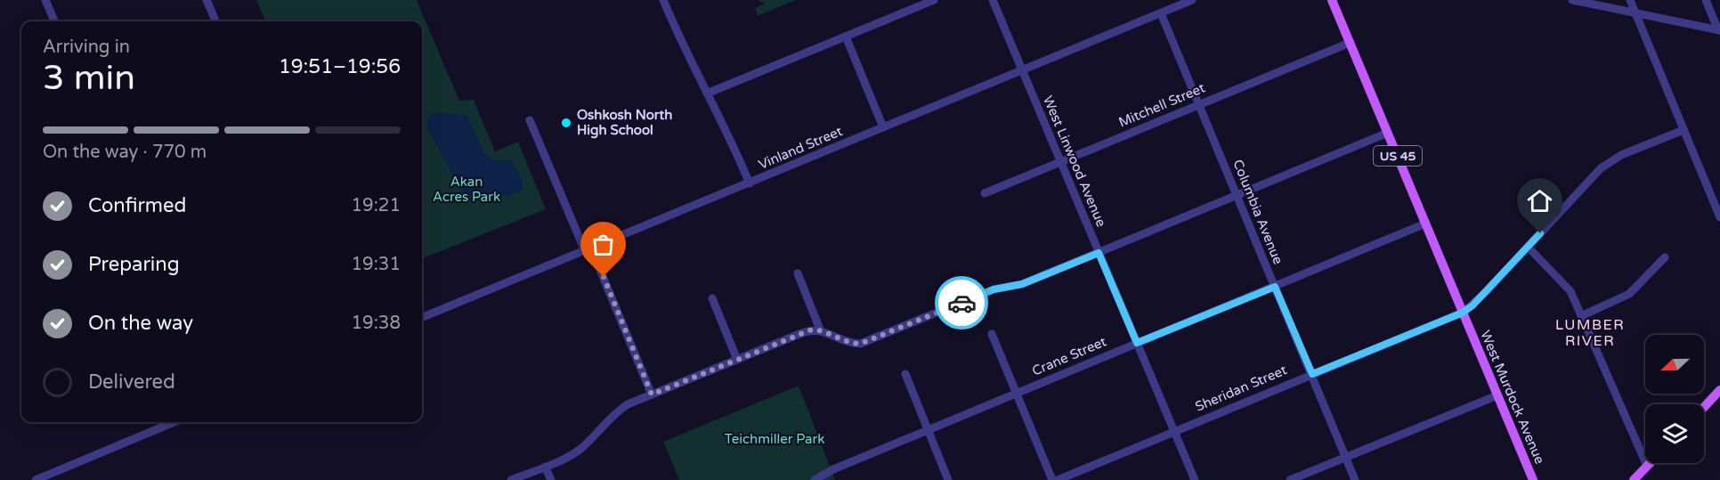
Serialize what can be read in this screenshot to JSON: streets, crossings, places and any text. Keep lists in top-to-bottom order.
{
  "streets": {
    "main road": ["US 45", "West Murdock Avenue"],
    "street": [
      "Mitchell Street",
      "Vinland Street",
      "West Linwood Avenue",
      "Columbia Avenue",
      "Crane Street",
      "Sheridan Street"
    ]
  },
  "crossings": [
    ["Mitchell Street", "West Linwood Avenue"],
    ["Mitchell Street", "Columbia Avenue"],
    ["Mitchell Street", "West Murdock Avenue"],
    ["Vinland Street", "West Linwood Avenue"],
    ["Vinland Street", "Columbia Avenue"],
    ["West Linwood Avenue", "Crane Street"],
    ["West Linwood Avenue", "Sheridan Street"],
    ["Columbia Avenue", "Crane Street"],
    ["Columbia Avenue", "Sheridan Street"],
    ["Crane Street", "West Murdock Avenue"],
    ["Sheridan Street", "West Murdock Avenue"]
  ],
  "districts": ["LUMBER RIVER"],
  "parks": ["Akan Acres Park", "Teichmiller Park"],
  "places": ["Oshkosh North High School"],
  "north": "left",
  "page": {
    "heading": ["3 min", "Arriving in", "19:51–19:56"],
    "bar": "On the way · 770 m",
    "list": [
      ["Confirmed", "19:21"],
      ["Preparing", "19:31"],
      ["On the way", "19:38"],
      "Delivered"
    ]
  }
}
